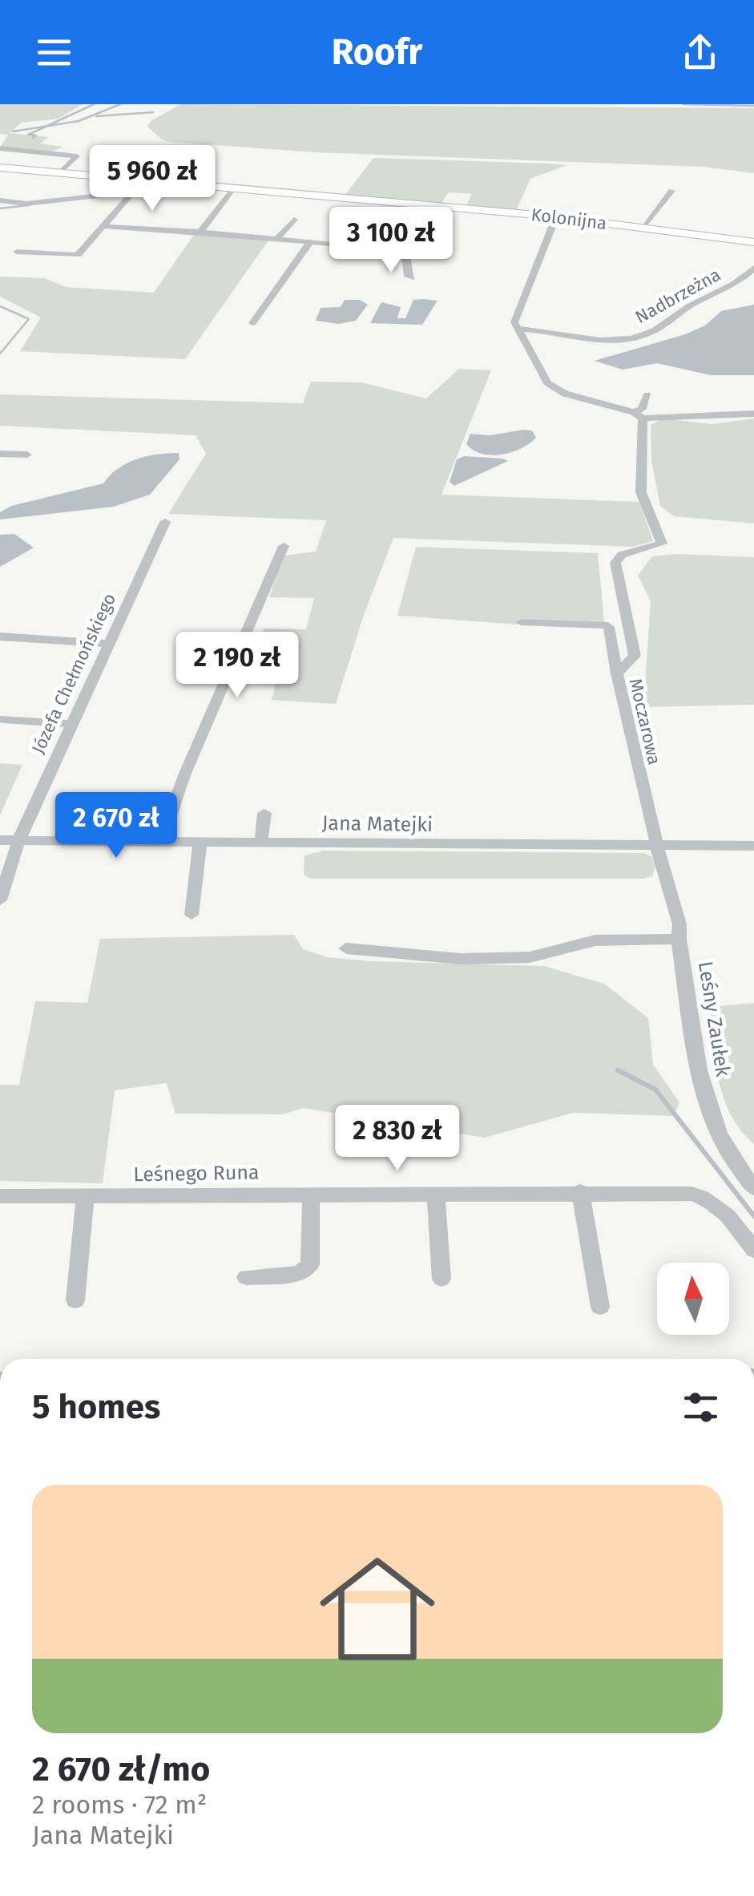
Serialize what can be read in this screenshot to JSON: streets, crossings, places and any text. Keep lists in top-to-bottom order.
{
  "streets": {
    "street": [
      "Kolonijna",
      "Nadbrzeżna",
      "Józefa Chełmońskiego",
      "Moczarowa",
      "Jana Matejki",
      "Leśny Zaułek",
      "Leśnego Runa"
    ]
  },
  "crossings": [
    ["Józefa Chełmońskiego", "Jana Matejki"],
    ["Moczarowa", "Jana Matejki"],
    ["Moczarowa", "Leśny Zaułek"]
  ],
  "north": "top",
  "page": {
    "header": "Roofr",
    "price": [
      "5 960 zł",
      "3 100 zł",
      "2 190 zł",
      "2 670 zł",
      "2 830 zł"
    ],
    "heading": "5 homes",
    "list": [
      {
        "name": "2 670 zł/mo",
        "note": "2 rooms · 72 m² · Jana Matejki"
      }
    ]
  }
}
